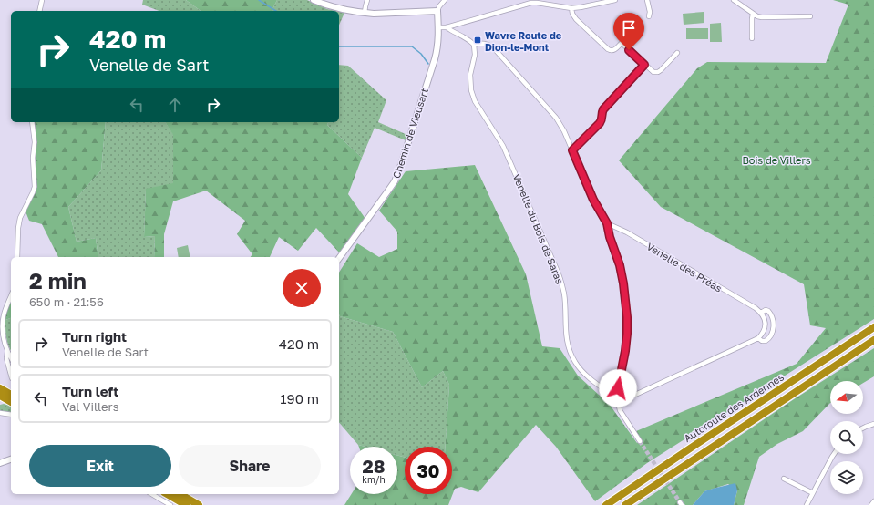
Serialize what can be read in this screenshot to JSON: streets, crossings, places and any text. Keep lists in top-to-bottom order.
{
  "streets": {
    "highway": ["Autoroute des Ardennes"],
    "street": ["Chemin de Vieusart", "Venelle du Bois de Saras", "Venelle des Préas"]
  },
  "crossings": [
    ["Venelle du Bois de Saras", "Venelle des Préas"]
  ],
  "parks": ["Bois de Villers"],
  "places": {
    "transit": ["Wavre Route de Dion-le-Mont"]
  },
  "north": "left",
  "page": {
    "turn": ["420 m", "Venelle de Sart"],
    "heading": ["2 min", "650 m · 21:56"],
    "list": [
      {
        "name": "Turn right",
        "note": "Venelle de Sart",
        "value": "420 m"
      },
      {
        "name": "Turn left",
        "note": "Val Villers",
        "value": "190 m"
      }
    ],
    "buttons": ["Exit", "Share"],
    "speed": "28 km/h",
    "limit": "30"
  }
}
